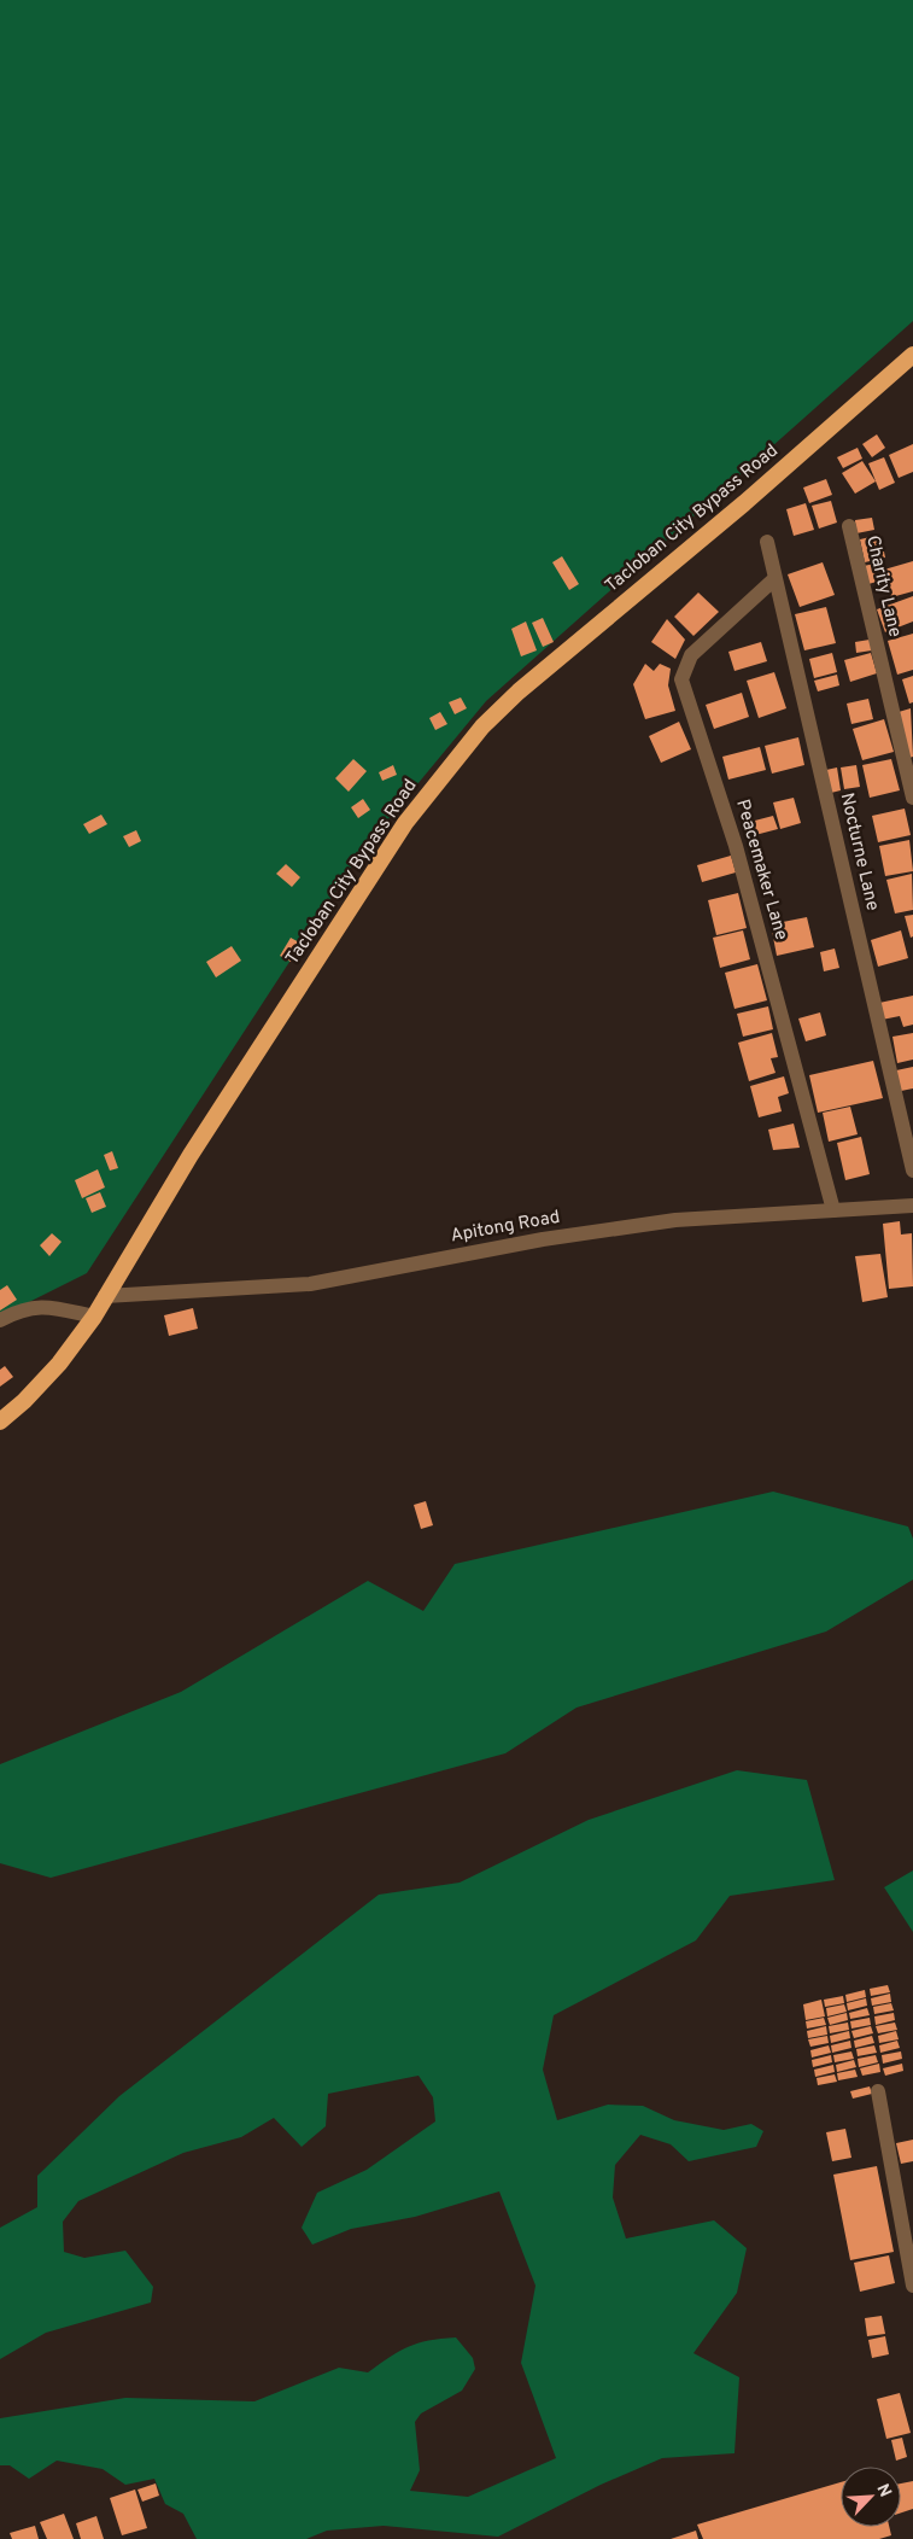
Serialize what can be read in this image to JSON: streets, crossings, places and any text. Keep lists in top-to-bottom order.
{
  "streets": {
    "highway": ["Tacloban City Bypass Road"],
    "street": [
      "Charity Lane",
      "Nocturne Lane",
      "Peacemaker Lane",
      "Apitong Road"
    ]
  },
  "crossings": [
    ["Tacloban City Bypass Road", "Apitong Road"],
    ["Nocturne Lane", "Peacemaker Lane"],
    ["Peacemaker Lane", "Apitong Road"]
  ],
  "north": "top right"
}
